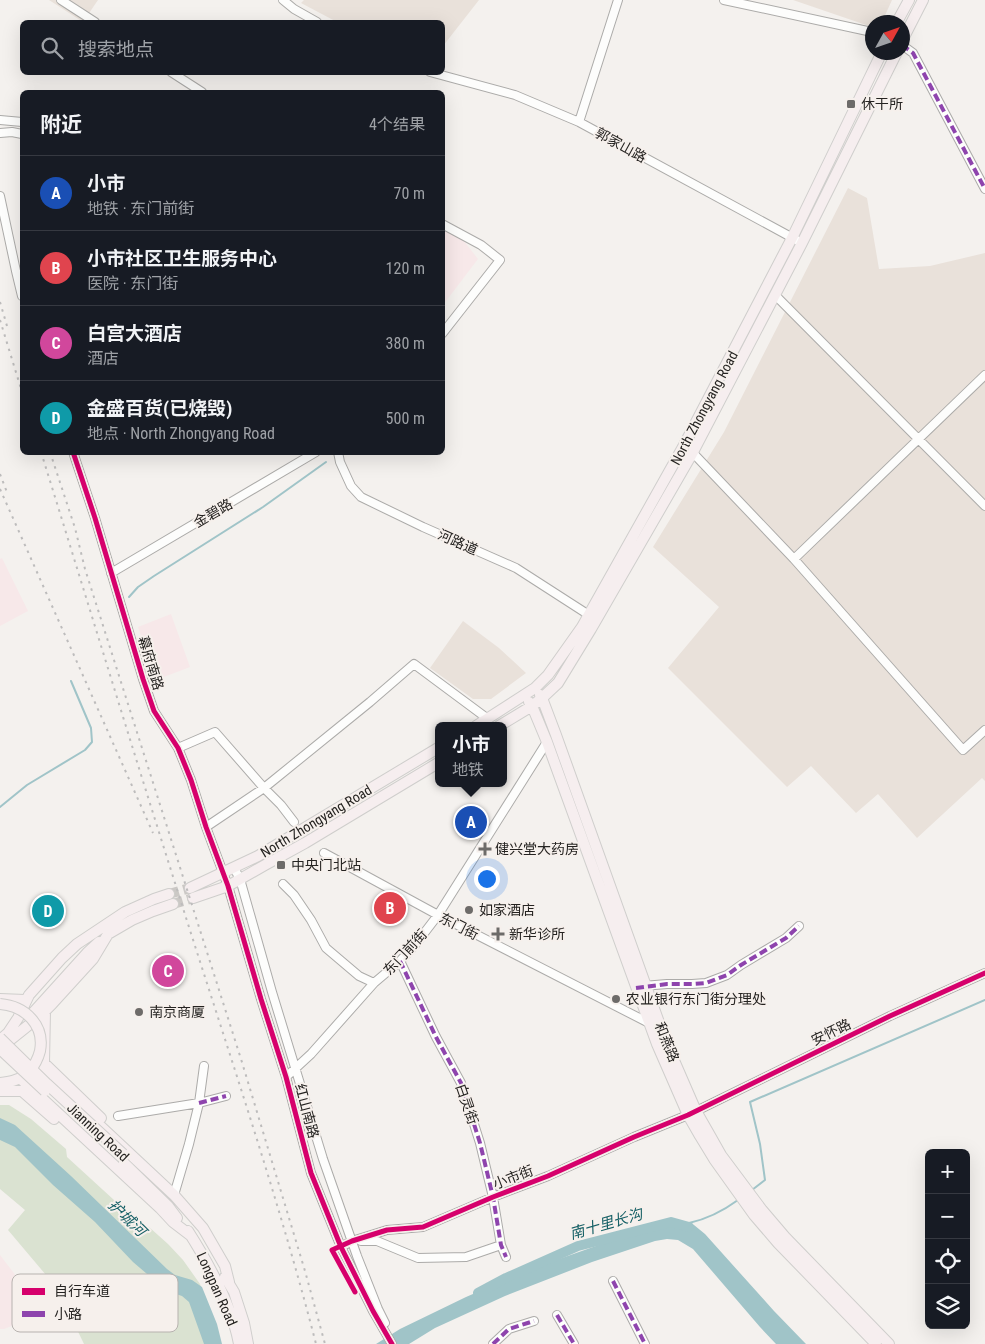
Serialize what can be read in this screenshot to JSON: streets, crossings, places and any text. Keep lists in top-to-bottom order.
{
  "streets": {
    "main road": [
      "North Zhongyang Road",
      "和燕路",
      "Jianning Road",
      "Longpan Road"
    ],
    "street": [
      "郭家山路",
      "金碧路",
      "河路道",
      "幕府南路",
      "东门街",
      "东门前街",
      "安怀路",
      "白灵街",
      "红山南路",
      "小市街"
    ]
  },
  "crossings": [
    ["郭家山路", "North Zhongyang Road"],
    ["North Zhongyang Road", "河路道"],
    ["North Zhongyang Road", "幕府南路"],
    ["North Zhongyang Road", "和燕路"],
    ["North Zhongyang Road", "红山南路"],
    ["金碧路", "幕府南路"],
    ["幕府南路", "红山南路"],
    ["东门街", "东门前街"],
    ["东门街", "和燕路"],
    ["东门前街", "和燕路"],
    ["东门前街", "白灵街"],
    ["东门前街", "红山南路"],
    ["安怀路", "和燕路"],
    ["安怀路", "小市街"],
    ["和燕路", "小市街"],
    ["白灵街", "小市街"],
    ["红山南路", "小市街"],
    ["Jianning Road", "Longpan Road"]
  ],
  "water": ["护城河", "南十里长沟"],
  "places": {
    "transit": ["休干所", "中央门北站"],
    "health": ["健兴堂大药房", "新华诊所"],
    "other": ["如家酒店", "农业银行东门街分理处", "南京商厦"]
  },
  "legend": ["自行车道", "小路"],
  "north": "top right",
  "page": {
    "search": "搜索地点",
    "heading": ["附近", "4个结果"],
    "list": [
      {
        "mark": "A",
        "name": "小市",
        "note": "地铁 · 东门前街",
        "value": "70 m"
      },
      {
        "mark": "B",
        "name": "小市社区卫生服务中心",
        "note": "医院 · 东门街",
        "value": "120 m"
      },
      {
        "mark": "C",
        "name": "白宫大酒店",
        "note": "酒店",
        "value": "380 m"
      },
      {
        "mark": "D",
        "name": "金盛百货(已烧毁)",
        "note": "地点 · North Zhongyang Road",
        "value": "500 m"
      }
    ],
    "popup": ["小市", "地铁"],
    "pins": [
      "A",
      "B",
      "D",
      "C"
    ],
    "map_buttons": ["+", "−"]
  }
}
